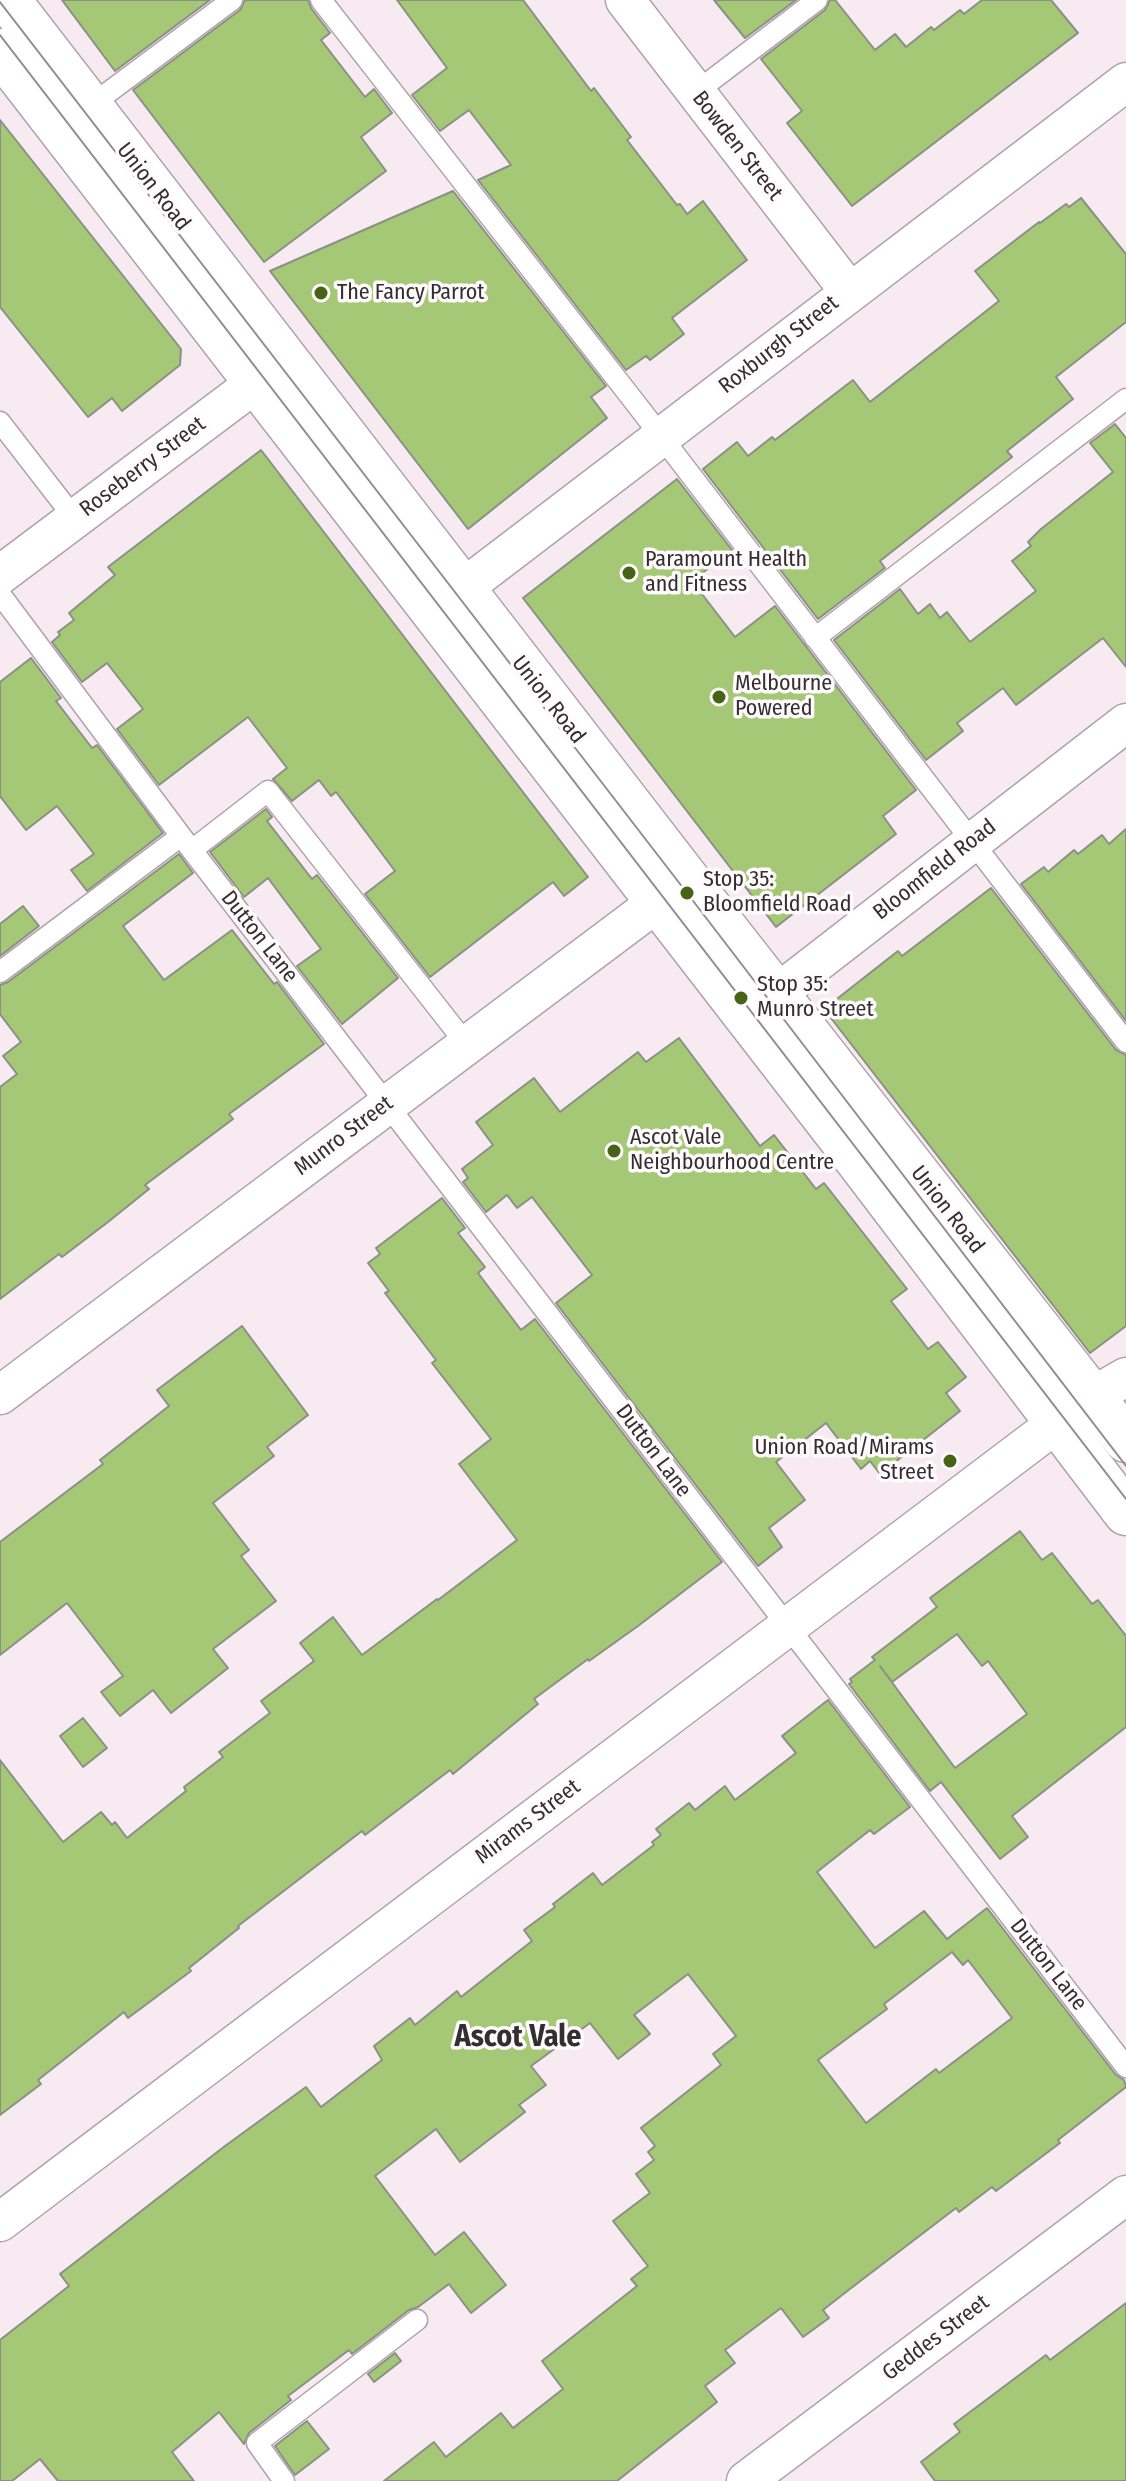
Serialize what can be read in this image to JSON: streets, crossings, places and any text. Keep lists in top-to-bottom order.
{
  "streets": {
    "street": [
      "Bowden Street",
      "Union Road",
      "Roxburgh Street",
      "Roseberry Street",
      "Bloomfield Road",
      "Munro Street",
      "Mirams Street",
      "Geddes Street"
    ],
    "lane": ["Dutton Lane"]
  },
  "crossings": [
    ["Bowden Street", "Roxburgh Street"],
    ["Union Road", "Roxburgh Street"],
    ["Union Road", "Roseberry Street"],
    ["Union Road", "Bloomfield Road"],
    ["Union Road", "Munro Street"],
    ["Union Road", "Mirams Street"],
    ["Dutton Lane", "Munro Street"],
    ["Dutton Lane", "Mirams Street"]
  ],
  "districts": ["Ascot Vale"],
  "places": [
    "The Fancy Parrot",
    "Paramount Health and Fitness",
    "Melbourne Powered",
    "Stop 35: Bloomfield Road",
    "Stop 35: Munro Street",
    "Ascot Vale Neighbourhood Centre",
    "Union Road/Mirams Street"
  ]
}
